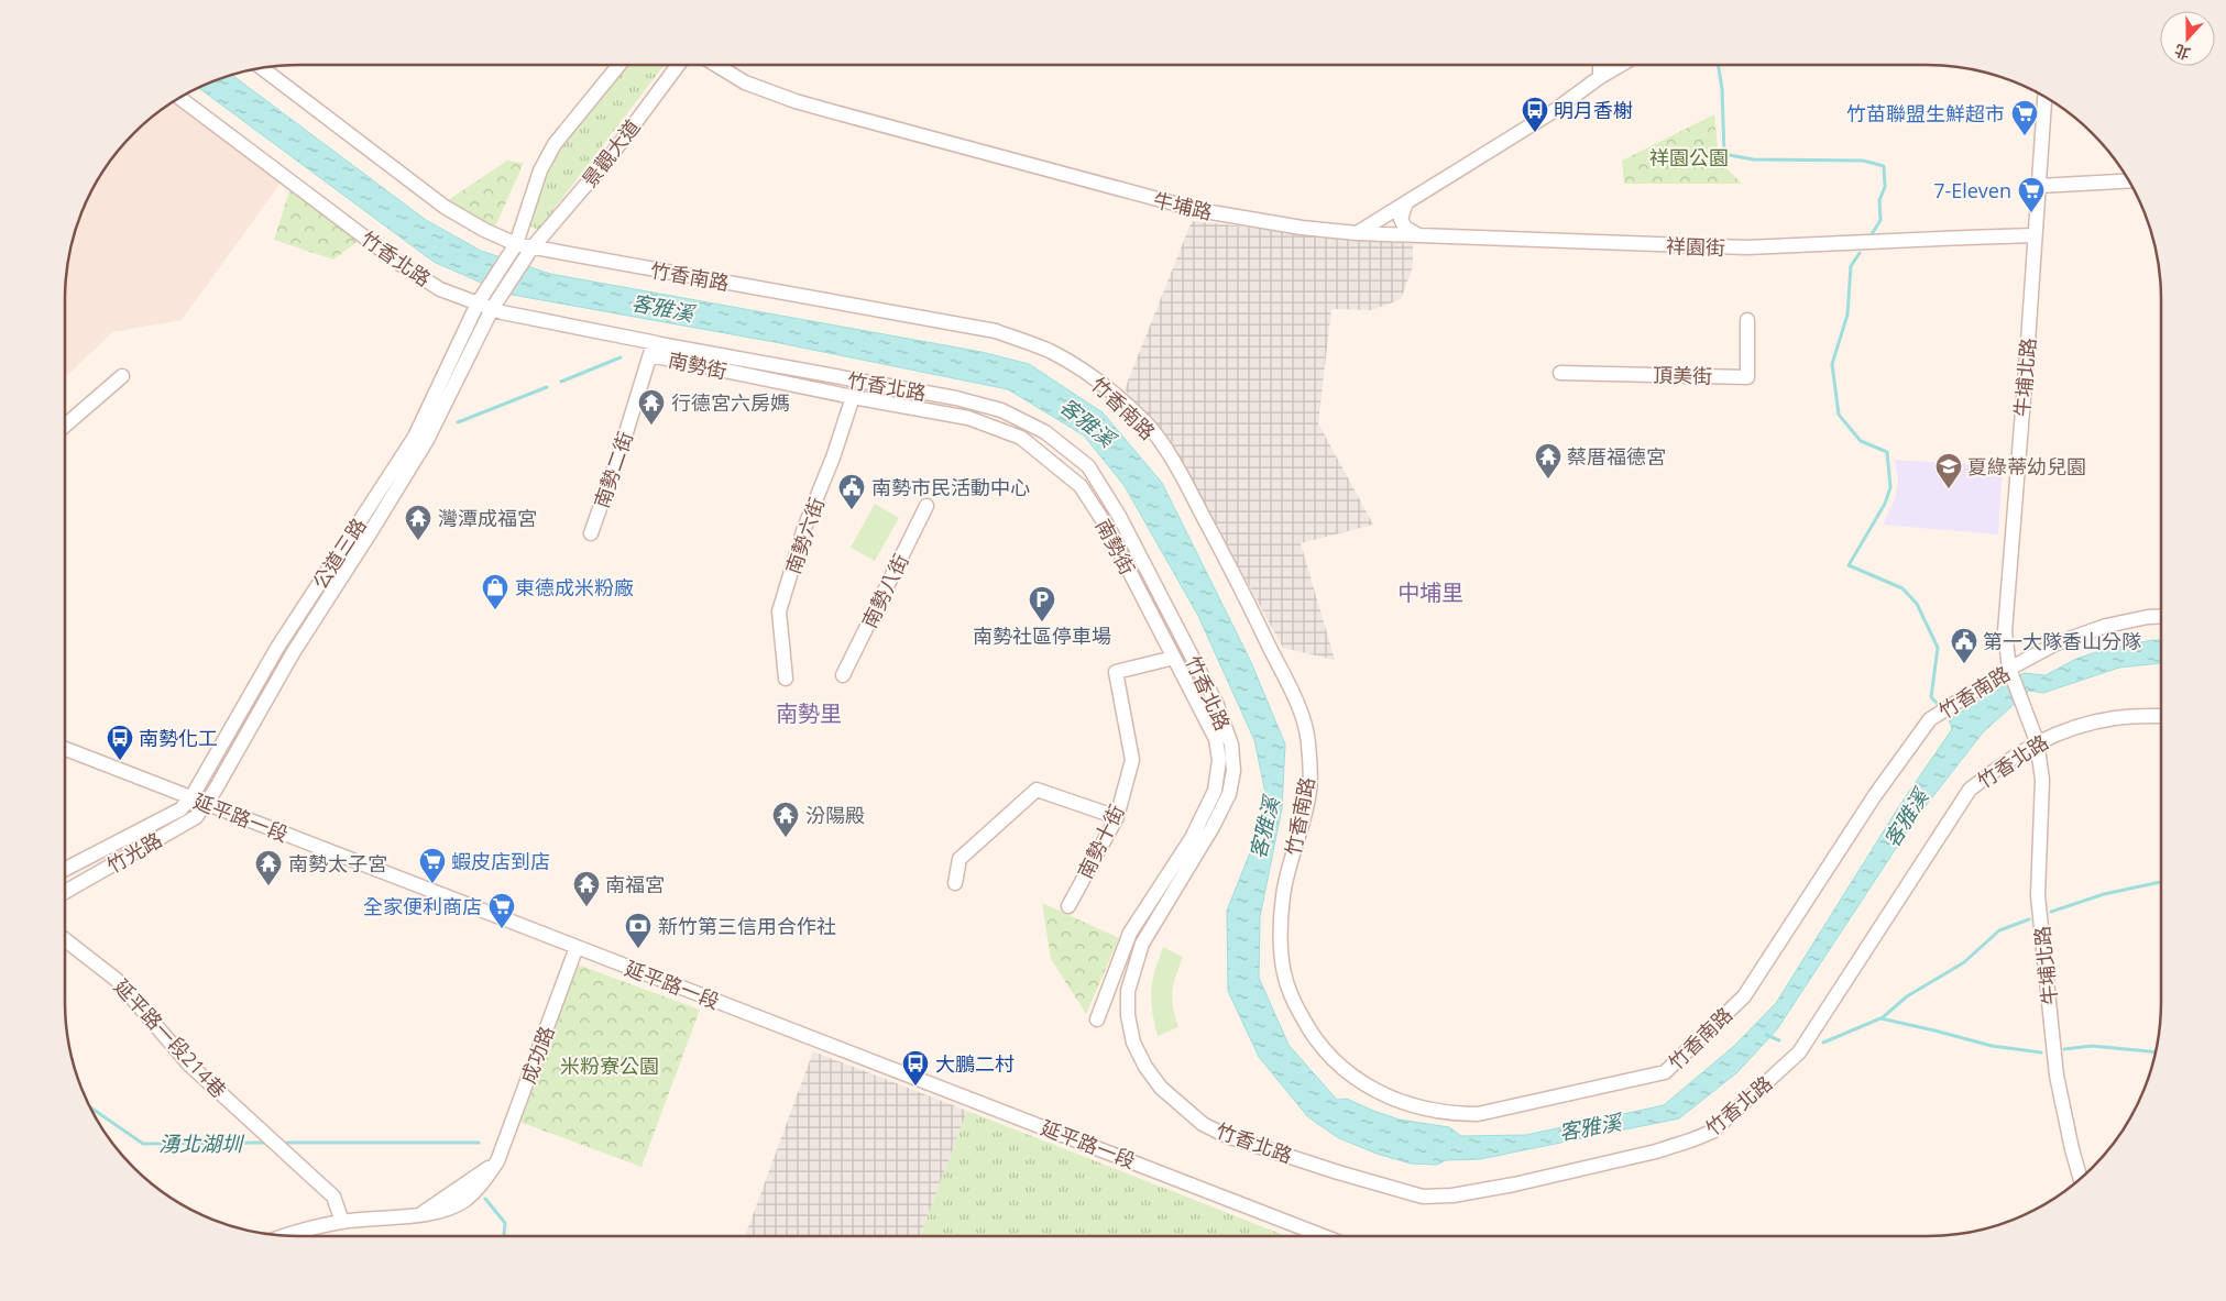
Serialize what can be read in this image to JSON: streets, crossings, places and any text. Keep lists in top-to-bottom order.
{
  "streets": {
    "street": [
      "景觀大道",
      "牛埔路",
      "祥園街",
      "竹香北路",
      "竹香南路",
      "南勢街",
      "頂美街",
      "牛埔北路",
      "南勢二街",
      "南勢六街",
      "公道三路",
      "南勢八街",
      "延平路一段",
      "南勢十街",
      "竹光路",
      "延平路一段214巷",
      "成功路"
    ]
  },
  "crossings": [
    ["景觀大道", "竹香北路"],
    ["景觀大道", "竹香南路"],
    ["景觀大道", "公道三路"],
    ["牛埔路", "祥園街"],
    ["祥園街", "牛埔北路"],
    ["竹香北路", "南勢街"],
    ["竹香北路", "牛埔北路"],
    ["竹香北路", "南勢二街"],
    ["竹香北路", "公道三路"],
    ["竹香南路", "牛埔北路"],
    ["竹香南路", "公道三路"],
    ["南勢街", "南勢二街"],
    ["南勢街", "南勢六街"],
    ["南勢街", "南勢十街"],
    ["公道三路", "延平路一段"],
    ["公道三路", "竹光路"],
    ["延平路一段", "竹光路"],
    ["延平路一段", "成功路"],
    ["延平路一段214巷", "成功路"]
  ],
  "districts": ["中埔里", "南勢里"],
  "water": ["客雅溪", "湧北湖圳"],
  "parks": ["祥園公園", "米粉寮公園"],
  "places": {
    "bus stop": ["明月香榭", "南勢化工", "大鵬二村"],
    "supermarket": [
      "竹苗聯盟生鮮超市",
      "7-Eleven",
      "蝦皮店到店",
      "全家便利商店"
    ],
    "temple": [
      "行德宮六房媽",
      "蔡厝福德宮",
      "灣潭成福宮",
      "汾陽殿",
      "南勢太子宮",
      "南福宮"
    ],
    "school or university": ["夏綠蒂幼兒園"],
    "public building": ["南勢市民活動中心", "第一大隊香山分隊"],
    "shop": ["東德成米粉廠"],
    "parking": ["南勢社區停車場"],
    "bank": ["新竹第三信用合作社"]
  },
  "north": "bottom"
}
